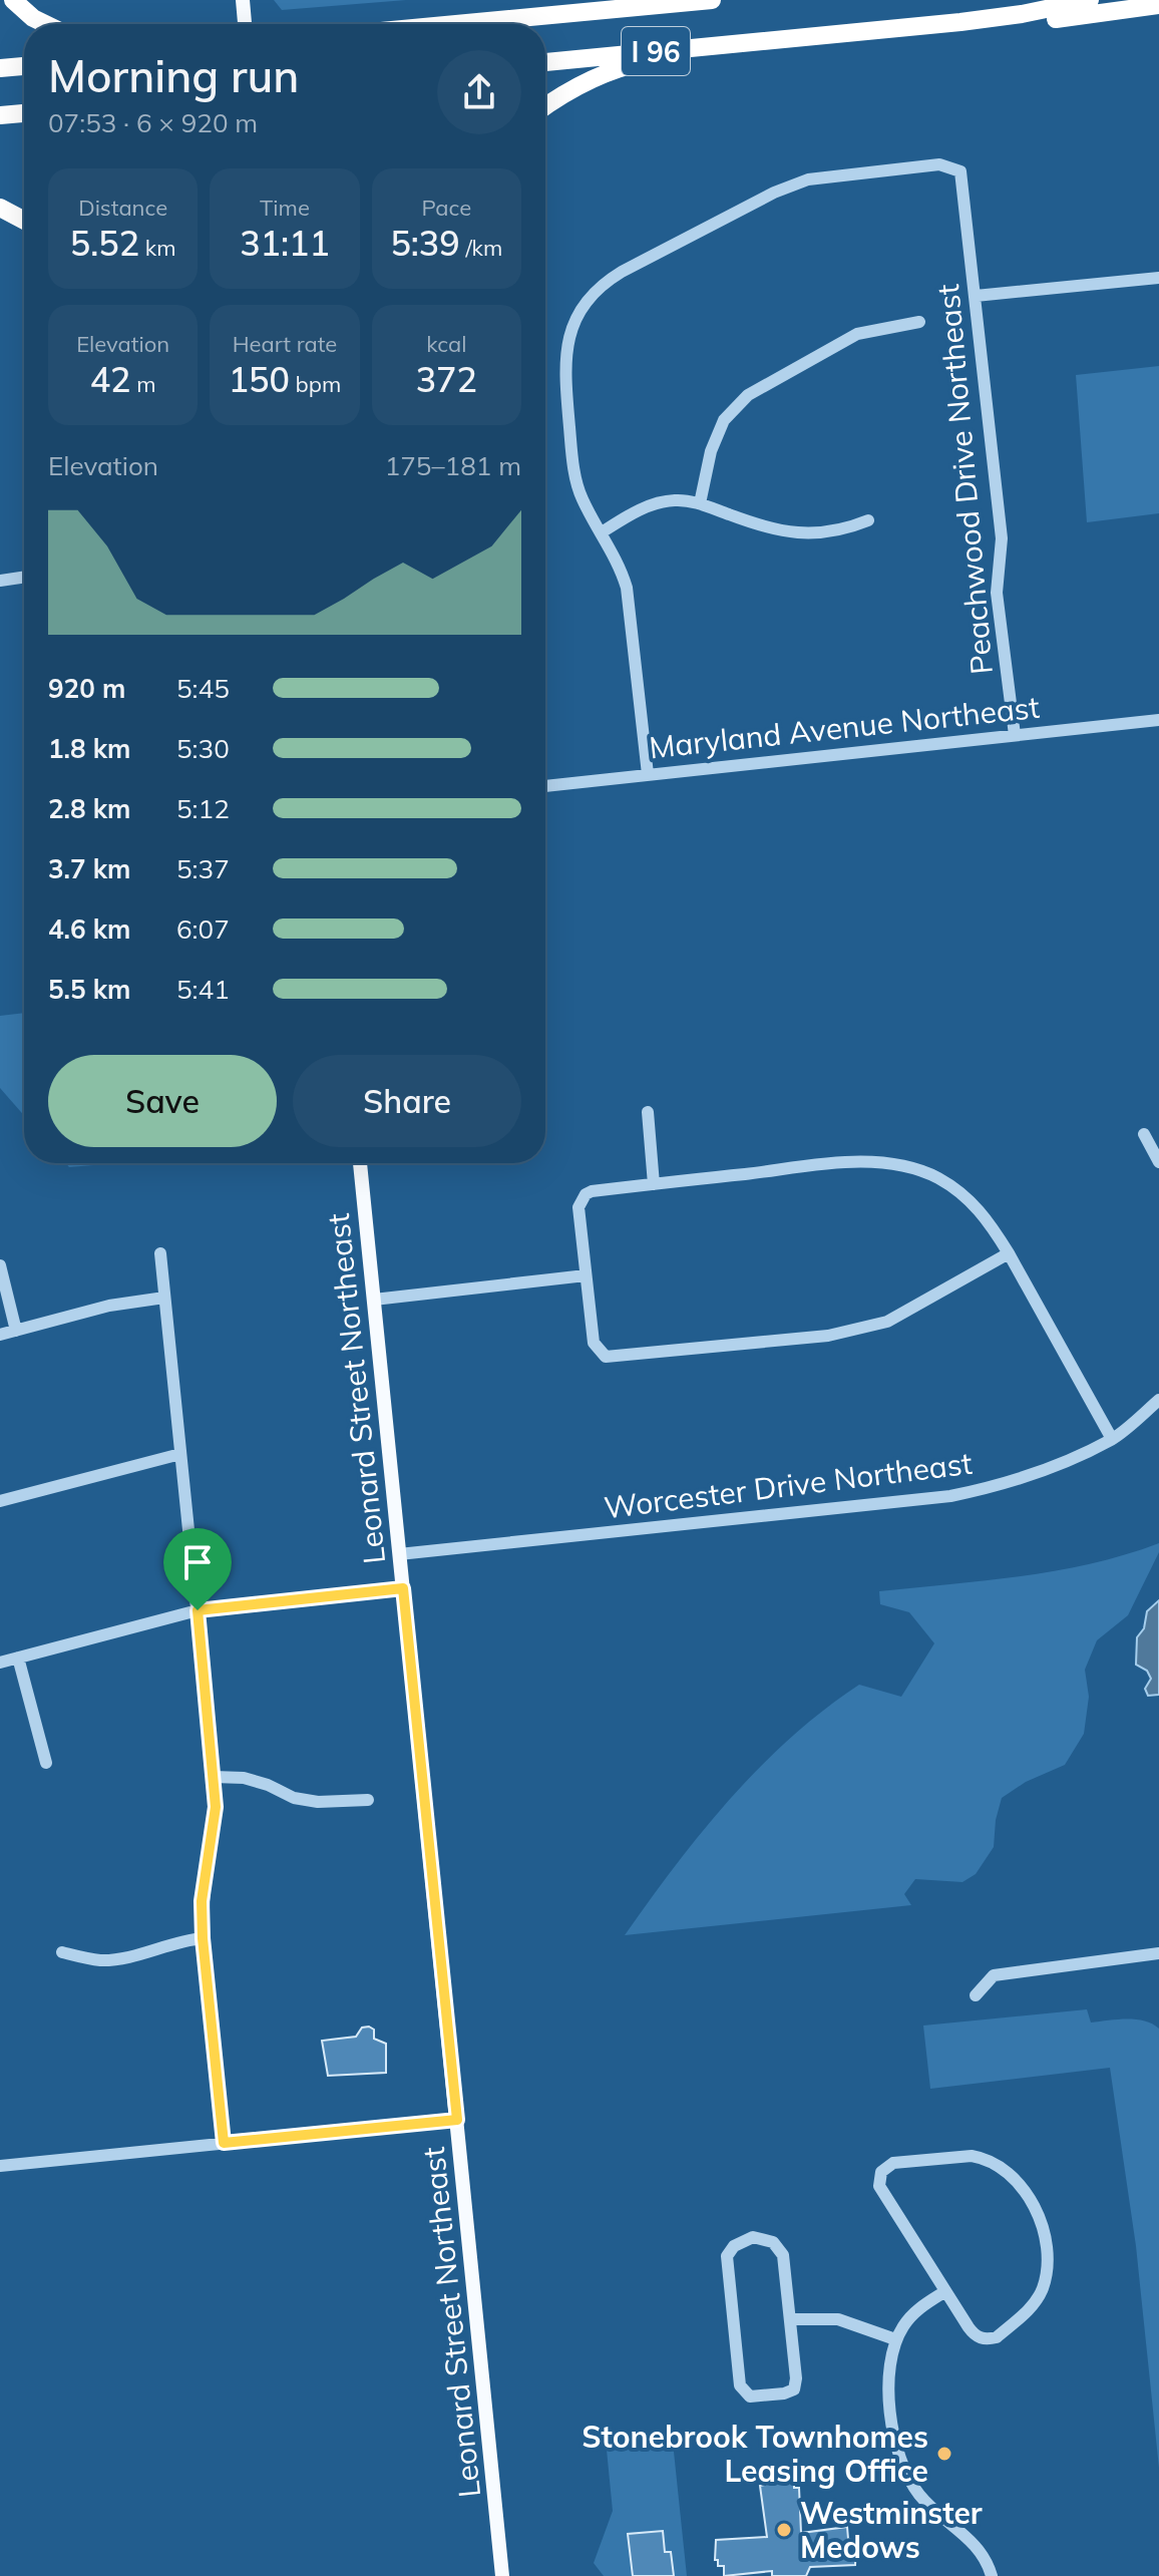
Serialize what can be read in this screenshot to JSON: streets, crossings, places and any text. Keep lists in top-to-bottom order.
{
  "streets": {
    "highway": ["I 96"],
    "main road": ["Leonard Street Northeast"],
    "street": ["Peachwood Drive Northeast", "Maryland Avenue Northeast", "Worcester Drive Northeast"]
  },
  "crossings": [
    ["Peachwood Drive Northeast", "Maryland Avenue Northeast"],
    ["Leonard Street Northeast", "Worcester Drive Northeast"]
  ],
  "places": ["Stonebrook Townhomes Leasing Office", "Westminster Medows"],
  "page": {
    "heading": ["Morning run", "07:53 · 6 × 920 m"],
    "stats": [
      ["Distance", "5.52 km"],
      ["Time", "31:11"],
      ["Pace", "5:39 /km"],
      ["Elevation", "42 m"],
      ["Heart rate", "150 bpm"],
      ["kcal", "372"]
    ],
    "chart": ["Elevation", "175–181 m"],
    "list": [
      {
        "name": "920 m",
        "note": "5:45"
      },
      {
        "name": "1.8 km",
        "note": "5:30"
      },
      {
        "name": "2.8 km",
        "note": "5:12"
      },
      {
        "name": "3.7 km",
        "note": "5:37"
      },
      {
        "name": "4.6 km",
        "note": "6:07"
      },
      {
        "name": "5.5 km",
        "note": "5:41"
      }
    ],
    "buttons": ["Save", "Share"]
  }
}
